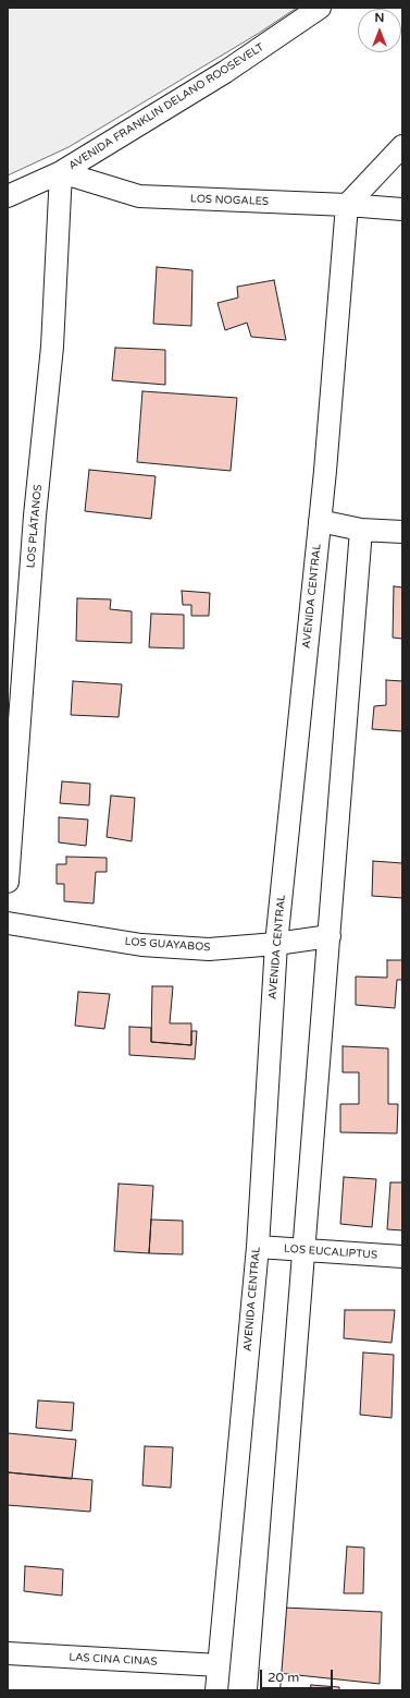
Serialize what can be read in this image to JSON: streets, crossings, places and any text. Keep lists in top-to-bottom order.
{
  "streets": {
    "street": [
      "AVENIDA FRANKLIN DELANO ROOSEVELT",
      "LOS NOGALES",
      "LOS PLÁTANOS",
      "AVENIDA CENTRAL",
      "LOS GUAYABOS",
      "LOS EUCALIPTUS",
      "LAS CINA CINAS"
    ]
  },
  "crossings": [
    ["AVENIDA FRANKLIN DELANO ROOSEVELT", "LOS NOGALES"],
    ["AVENIDA FRANKLIN DELANO ROOSEVELT", "LOS PLÁTANOS"],
    ["LOS NOGALES", "LOS PLÁTANOS"],
    ["LOS NOGALES", "AVENIDA CENTRAL"],
    ["AVENIDA CENTRAL", "LOS GUAYABOS"],
    ["AVENIDA CENTRAL", "LOS EUCALIPTUS"],
    ["AVENIDA CENTRAL", "LAS CINA CINAS"]
  ],
  "scale_bar": "20 m",
  "north": "top"
}
